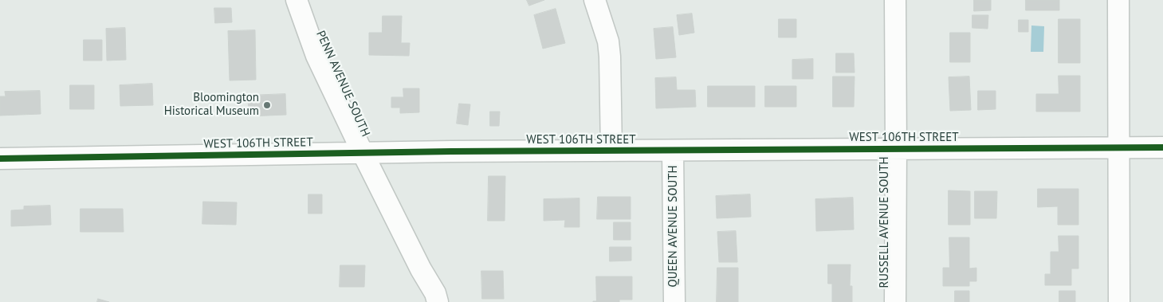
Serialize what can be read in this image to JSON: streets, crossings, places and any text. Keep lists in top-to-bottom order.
{
  "streets": {
    "street": [
      "PENN AVENUE SOUTH",
      "WEST 106TH STREET",
      "RUSSELL AVENUE SOUTH",
      "QUEEN AVENUE SOUTH"
    ]
  },
  "crossings": [
    ["PENN AVENUE SOUTH", "WEST 106TH STREET"],
    ["WEST 106TH STREET", "RUSSELL AVENUE SOUTH"],
    ["WEST 106TH STREET", "QUEEN AVENUE SOUTH"]
  ],
  "places": ["Bloomington Historical Museum"]
}
